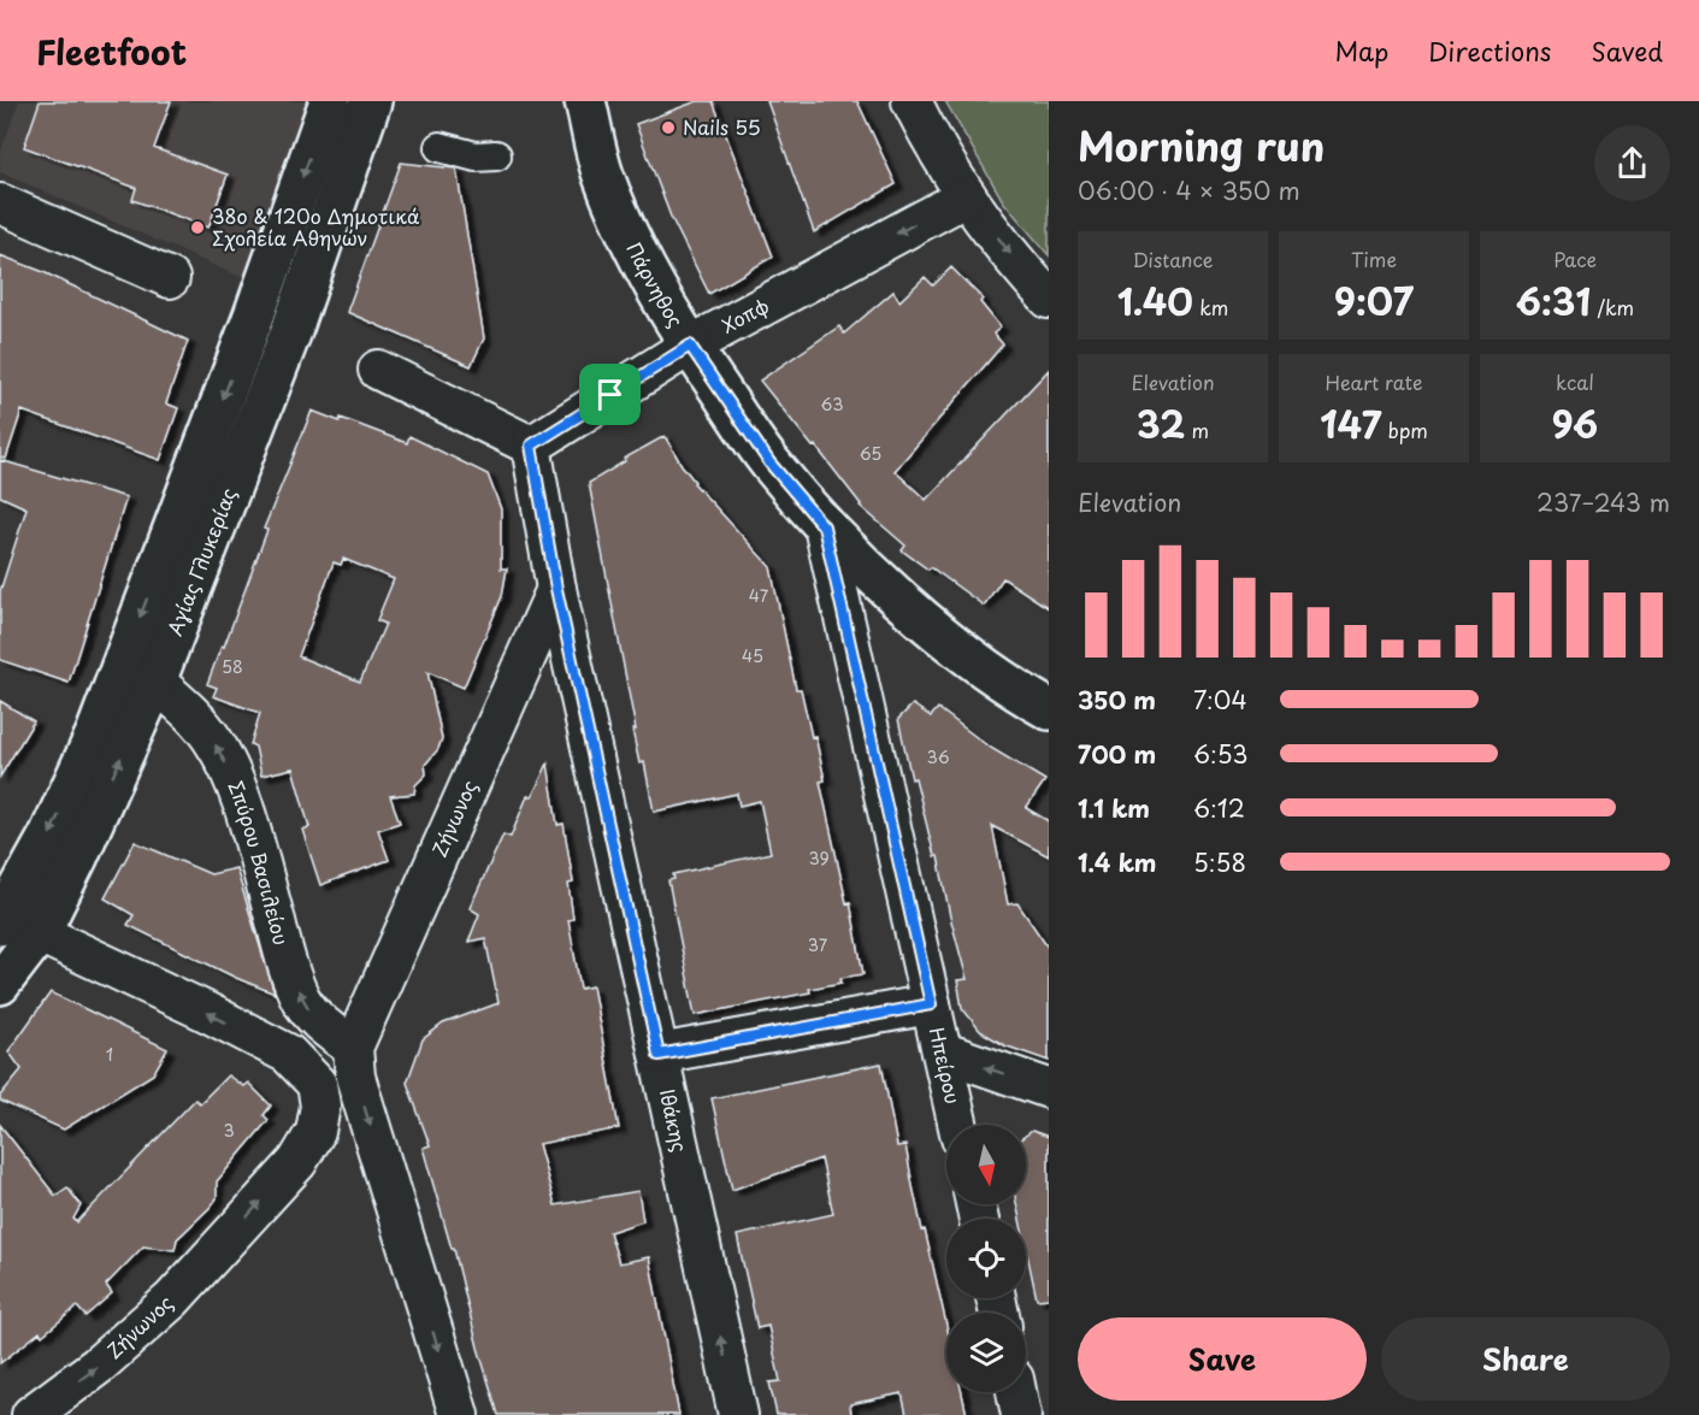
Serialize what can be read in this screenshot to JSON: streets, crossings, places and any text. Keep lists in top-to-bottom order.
{
  "streets": {
    "street": [
      "Πάρνηθος",
      "Χοπφ",
      "Αγίας Γλυκερίας",
      "Ζήνωνος",
      "Σπύρου Βασιλείου",
      "Ηπείρου",
      "Ιθάκης"
    ]
  },
  "crossings": [
    ["Πάρνηθος", "Χοπφ"],
    ["Πάρνηθος", "Ηπείρου"],
    ["Χοπφ", "Ιθάκης"],
    ["Αγίας Γλυκερίας", "Ζήνωνος"],
    ["Αγίας Γλυκερίας", "Σπύρου Βασιλείου"],
    ["Ζήνωνος", "Σπύρου Βασιλείου"],
    ["Ζήνωνος", "Ιθάκης"]
  ],
  "one_way": ["Χοπφ", "Σπύρου Βασιλείου"],
  "places": ["Nails 55", "38ο & 120ο Δημοτικά Σχολεία Αθηνών"],
  "house_numbers": [
    "63",
    "65",
    "47",
    "45",
    "58",
    "36",
    "39",
    "37",
    "1",
    "3"
  ],
  "north": "bottom",
  "page": {
    "header": "Fleetfoot",
    "nav": ["Map", "Directions", "Saved"],
    "heading": ["Morning run", "06:00 · 4 × 350 m"],
    "stats": [
      ["Distance", "1.40 km"],
      ["Time", "9:07"],
      ["Pace", "6:31 /km"],
      ["Elevation", "32 m"],
      ["Heart rate", "147 bpm"],
      ["kcal", "96"]
    ],
    "chart": ["Elevation", "237–243 m"],
    "list": [
      {
        "name": "350 m",
        "note": "7:04"
      },
      {
        "name": "700 m",
        "note": "6:53"
      },
      {
        "name": "1.1 km",
        "note": "6:12"
      },
      {
        "name": "1.4 km",
        "note": "5:58"
      }
    ],
    "buttons": ["Save", "Share"]
  }
}
